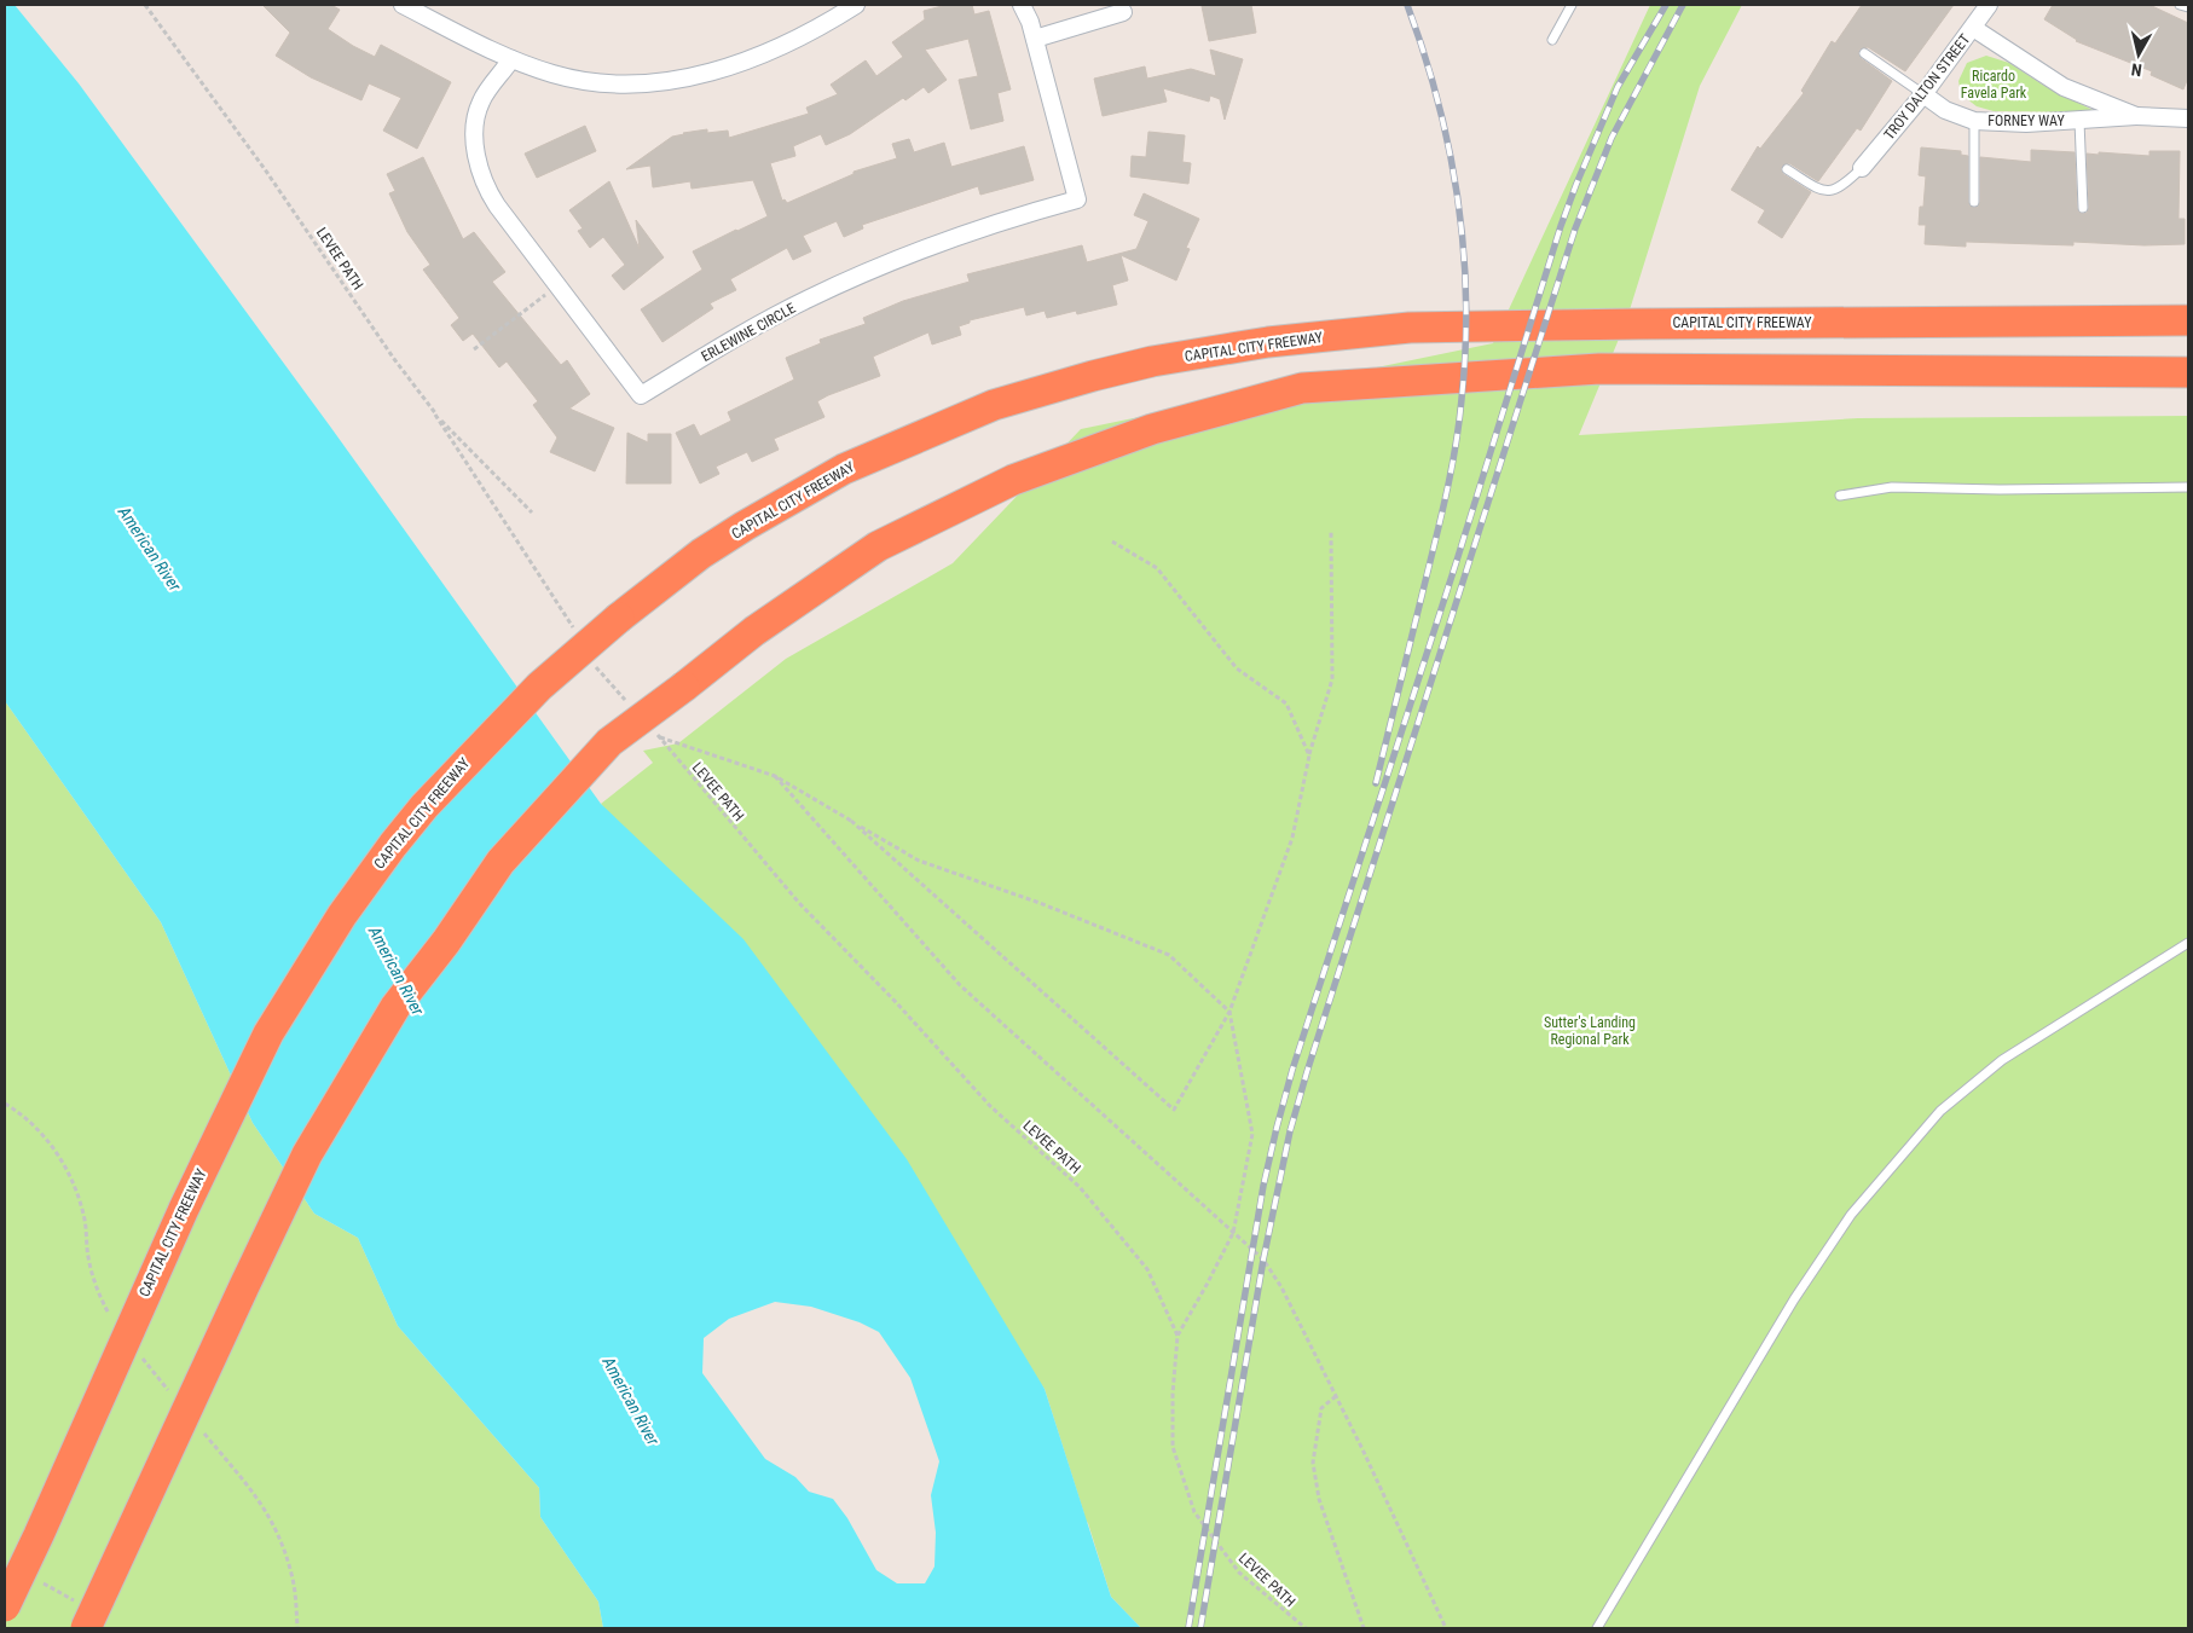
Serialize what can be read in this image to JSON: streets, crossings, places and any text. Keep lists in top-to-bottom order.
{
  "streets": {
    "highway": ["CAPITAL CITY FREEWAY"],
    "street": ["TROY DALTON STREET", "FORNEY WAY", "ERLEWINE CIRCLE"],
    "path": ["LEVEE PATH"]
  },
  "crossings": [
    ["TROY DALTON STREET", "FORNEY WAY"]
  ],
  "water": ["American River"],
  "parks": ["Ricardo Favela Park", "Sutter's Landing Regional Park"],
  "north": "bottom"
}
